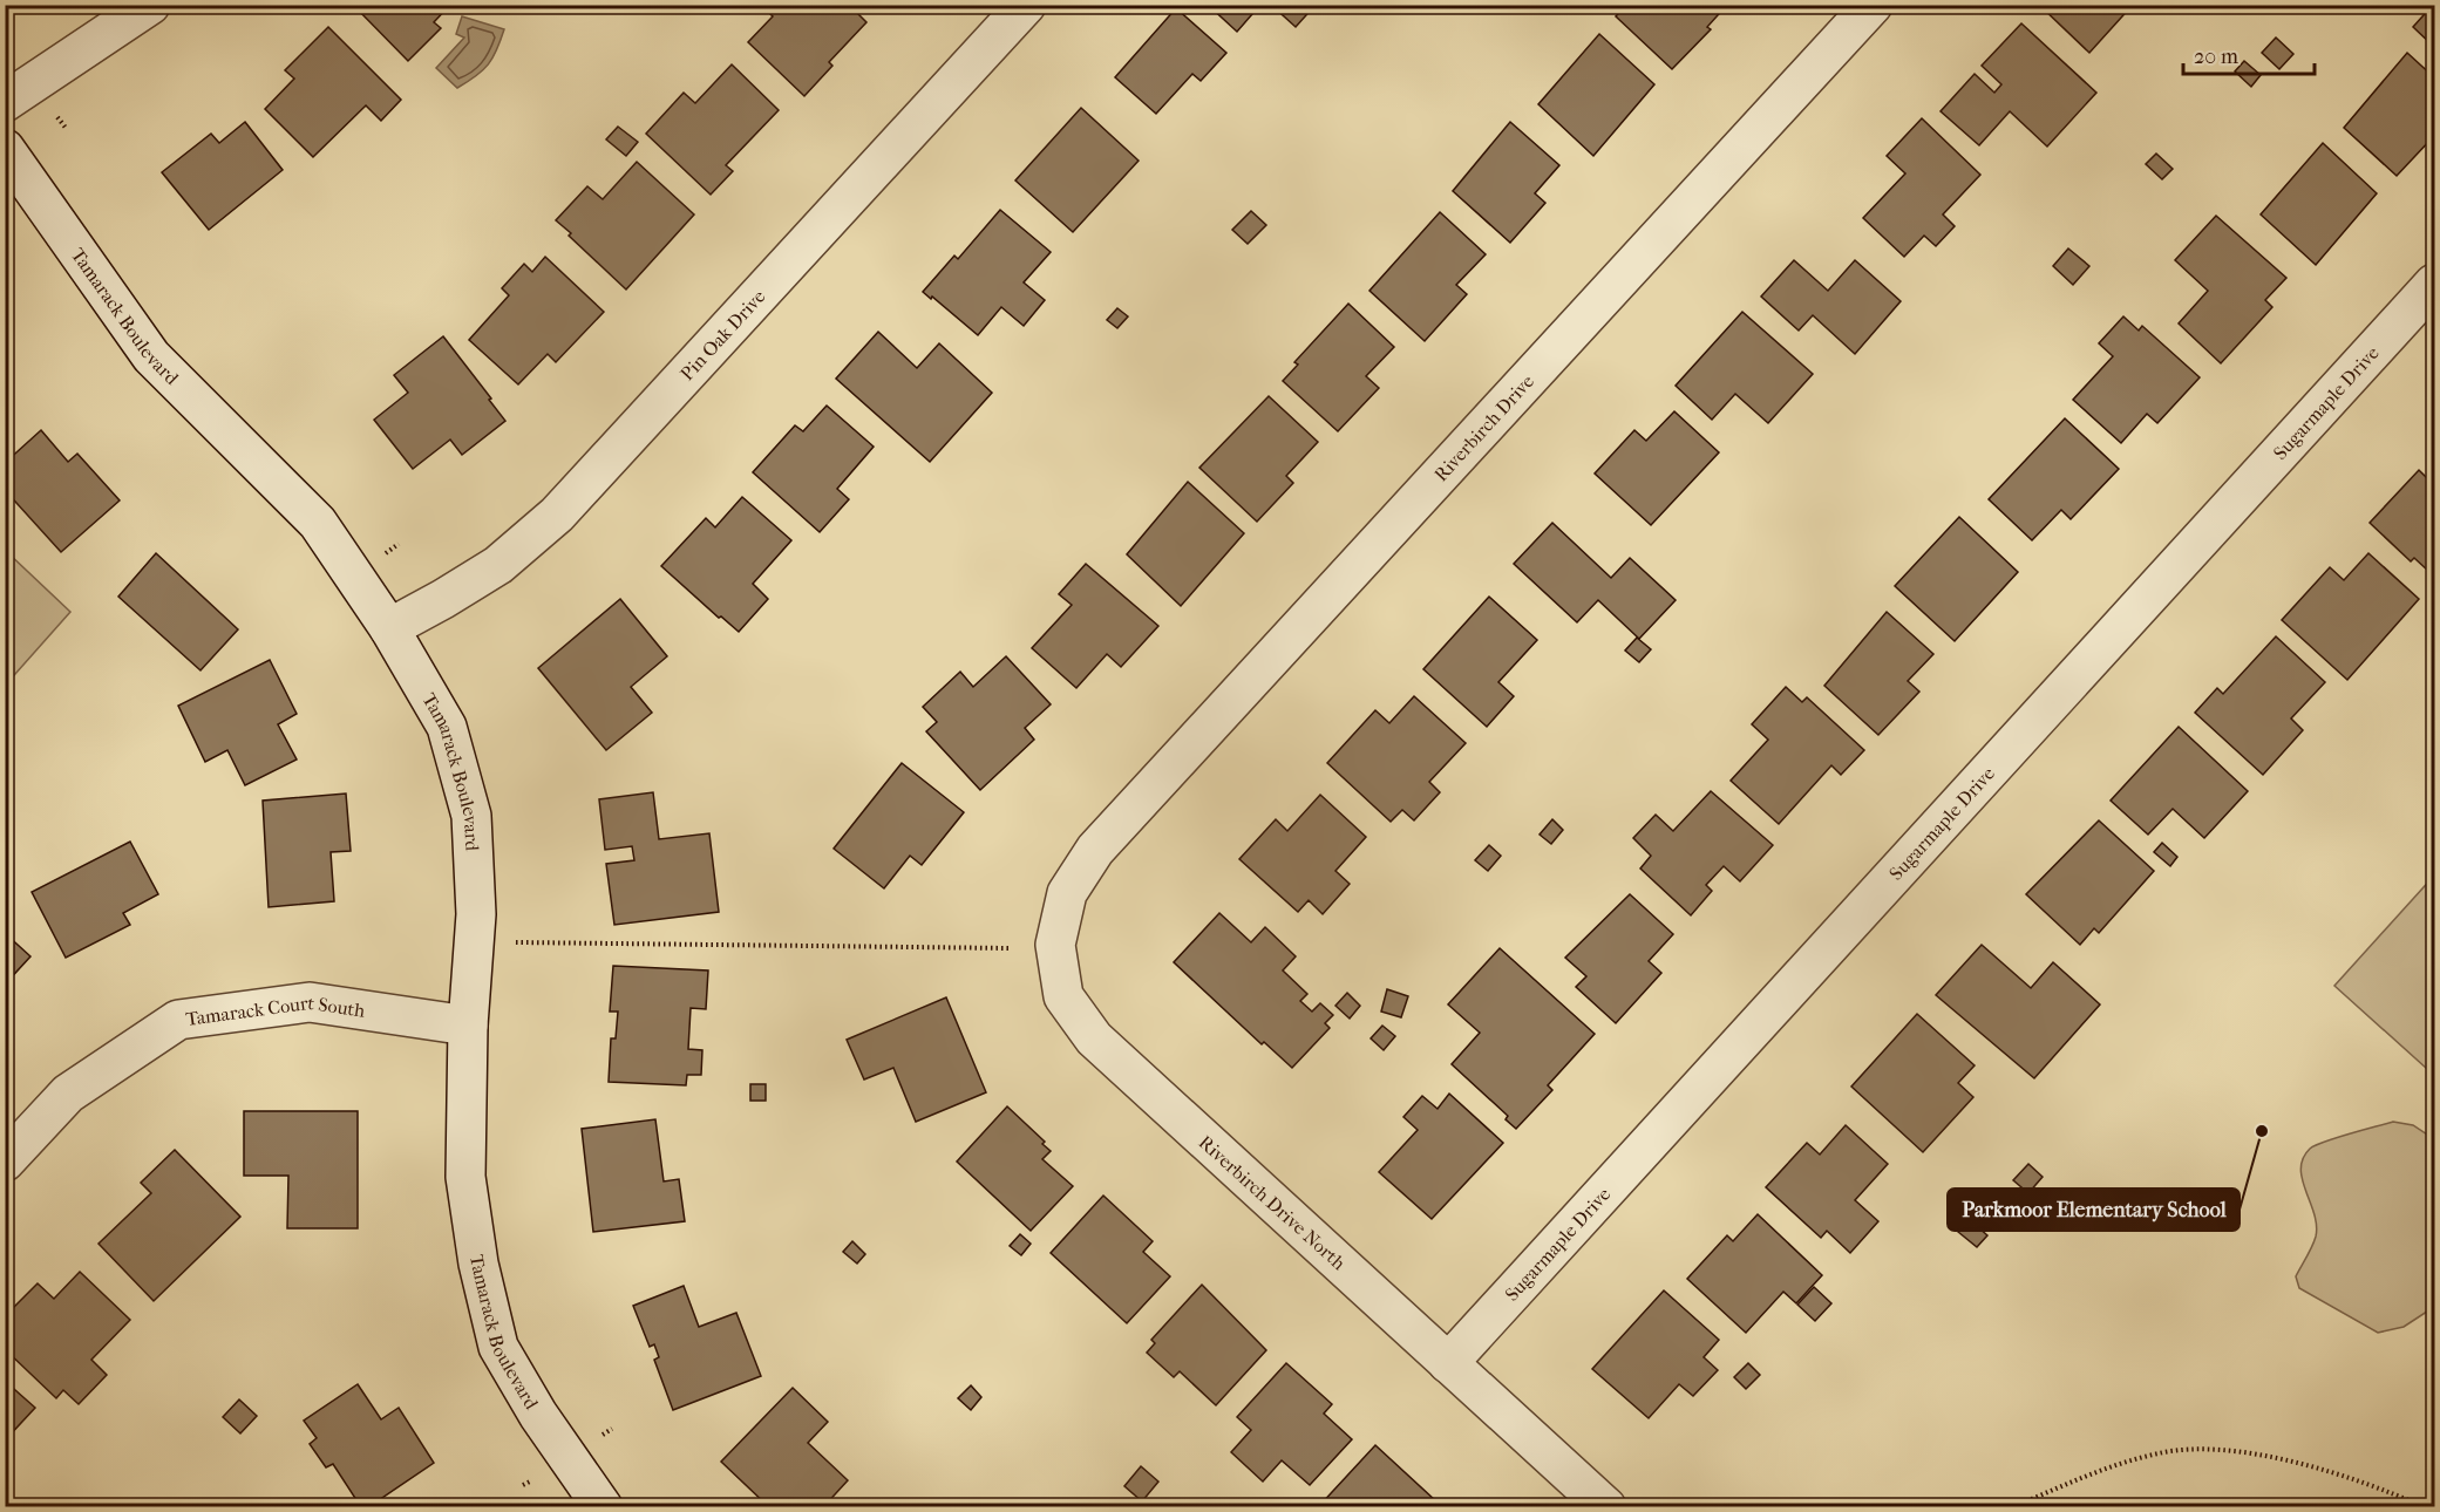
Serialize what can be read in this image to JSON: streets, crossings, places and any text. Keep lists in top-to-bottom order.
{
  "streets": {
    "street": [
      "Tamarack Boulevard",
      "Pin Oak Drive",
      "Sugarmaple Drive",
      "Riverbirch Drive",
      "Tamarack Court South",
      "Riverbirch Drive North"
    ]
  },
  "crossings": [
    ["Tamarack Boulevard", "Pin Oak Drive"],
    ["Tamarack Boulevard", "Tamarack Court South"],
    ["Sugarmaple Drive", "Riverbirch Drive North"],
    ["Riverbirch Drive", "Riverbirch Drive North"]
  ],
  "places": ["Parkmoor Elementary School"],
  "scale_bar": "20 m"
}
